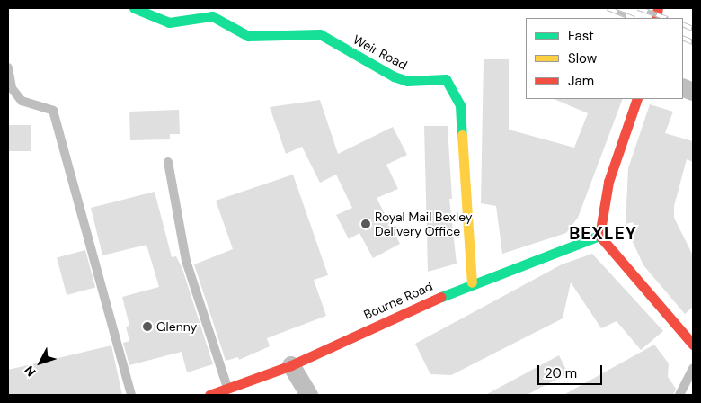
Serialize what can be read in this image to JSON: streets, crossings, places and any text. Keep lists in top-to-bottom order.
{
  "streets": {
    "main road": ["Weir Road", "Bourne Road"]
  },
  "crossings": [
    ["Weir Road", "Bourne Road"]
  ],
  "districts": ["BEXLEY"],
  "places": ["Royal Mail Bexley Delivery Office", "Glenny"],
  "legend": ["Fast", "Slow", "Jam"],
  "scale_bar": "20 m",
  "north": "bottom left"
}
